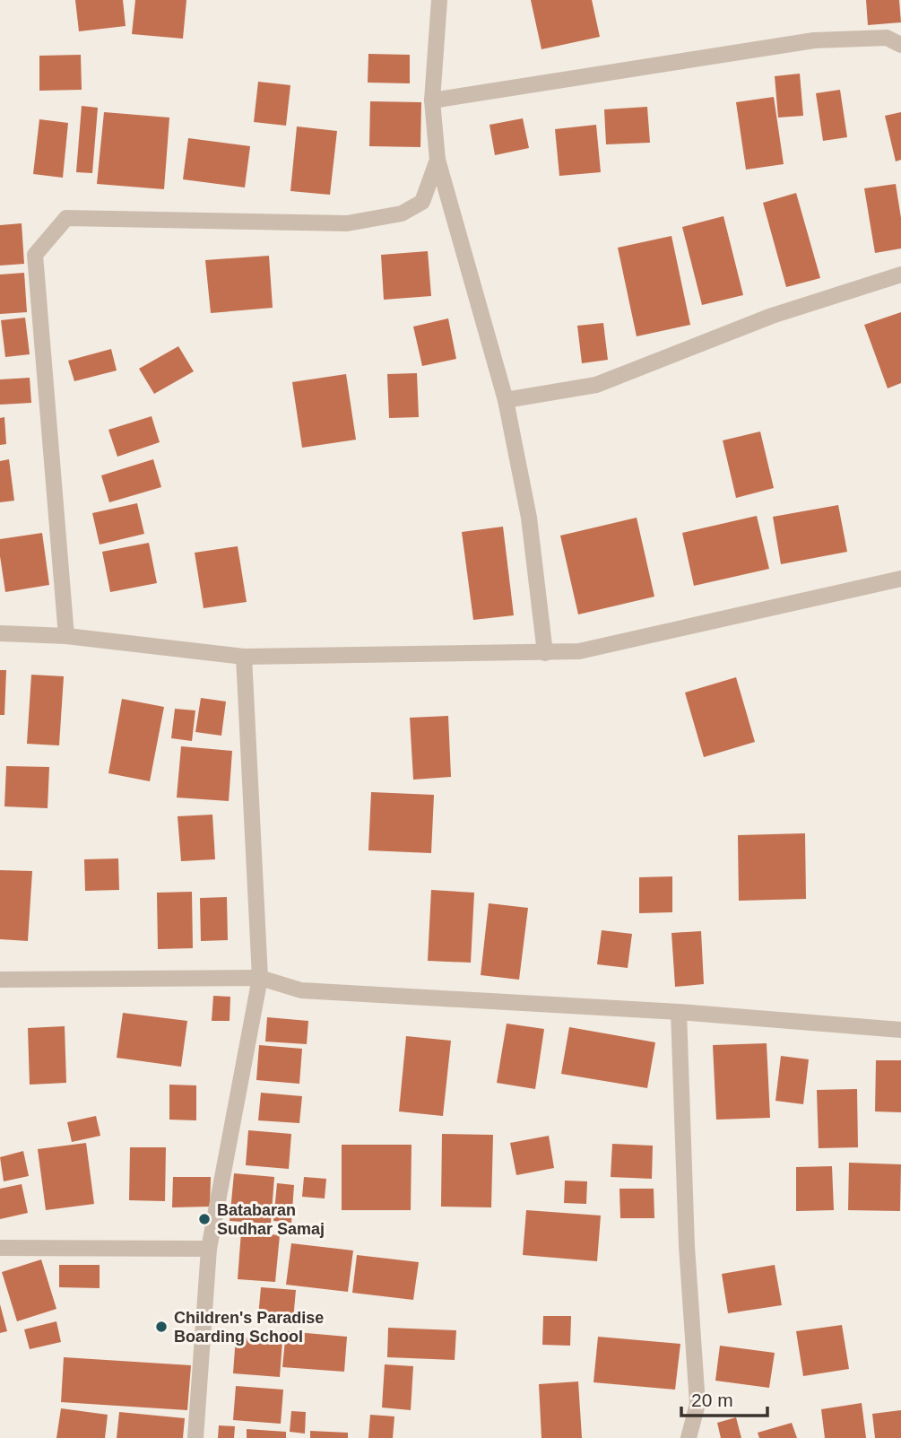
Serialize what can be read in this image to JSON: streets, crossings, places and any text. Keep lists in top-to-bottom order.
{
  "places": ["Batabaran Sudhar Samaj", "Children's Paradise Boarding School"],
  "scale_bar": "20 m"
}
